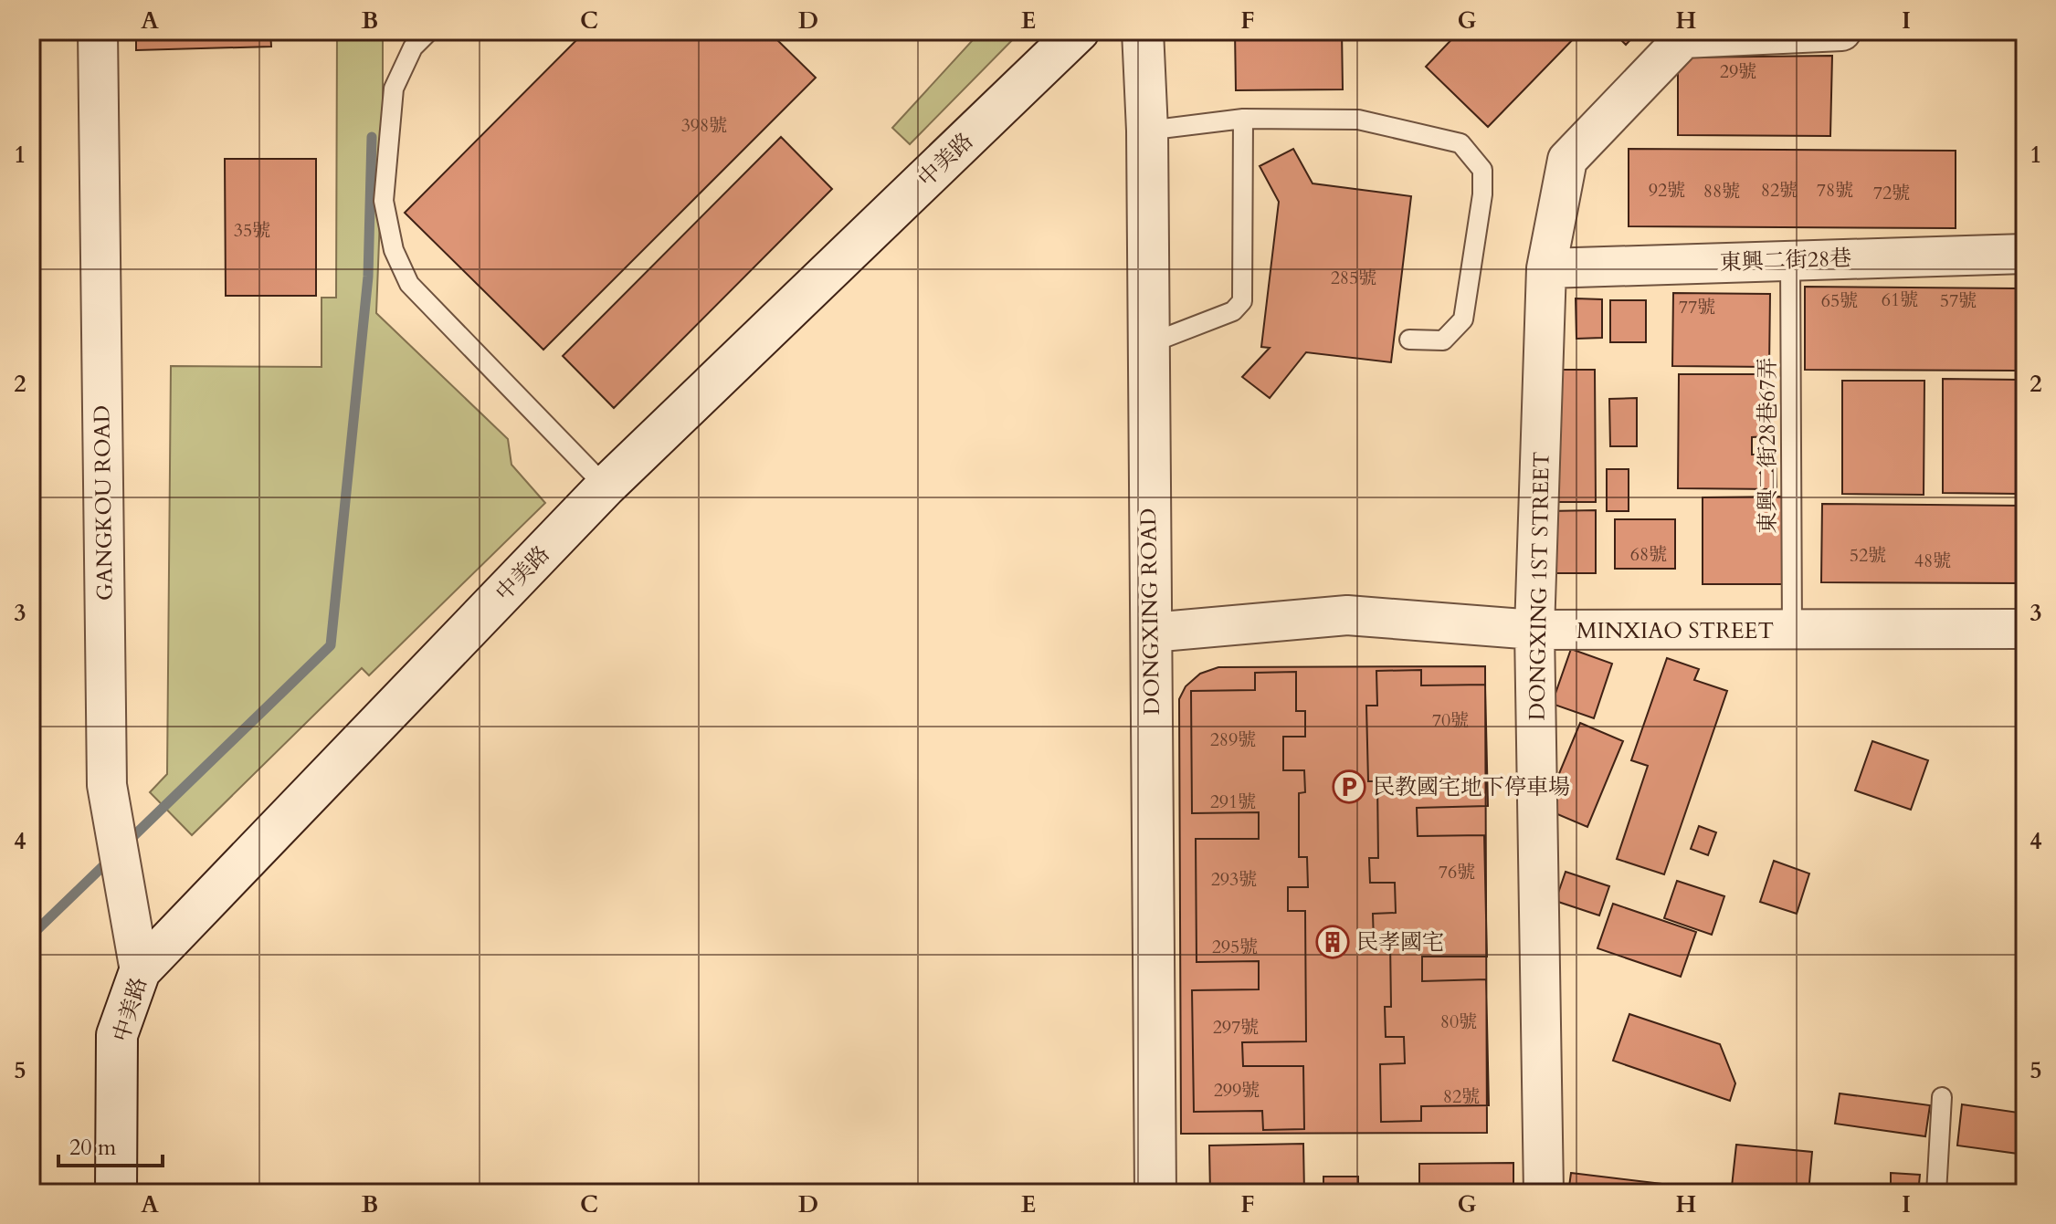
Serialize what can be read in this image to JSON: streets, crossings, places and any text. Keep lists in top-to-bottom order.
{
  "streets": {
    "main road": ["中美路", "DONGXING ROAD"],
    "street": [
      "東興二街28巷",
      "GANGKOU ROAD",
      "DONGXING 1ST STREET",
      "MINXIAO STREET"
    ],
    "lane": ["東興二街28巷67弄"]
  },
  "crossings": [
    ["中美路", "GANGKOU ROAD"],
    ["東興二街28巷", "東興二街28巷67弄"],
    ["東興二街28巷", "DONGXING 1ST STREET"],
    ["東興二街28巷67弄", "MINXIAO STREET"],
    ["DONGXING 1ST STREET", "MINXIAO STREET"],
    ["DONGXING ROAD", "MINXIAO STREET"]
  ],
  "places": {
    "parking": ["民教國宅地下停車場"],
    "building": ["民孝國宅"]
  },
  "house_numbers": [
    "29號",
    "398號",
    "92號",
    "82號",
    "78號",
    "88號",
    "72號",
    "35號",
    "285號",
    "61號",
    "65號",
    "57號",
    "77號",
    "68號",
    "52號",
    "48號",
    "70號",
    "289號",
    "291號",
    "76號",
    "293號",
    "295號",
    "80號",
    "297號",
    "299號",
    "82號"
  ],
  "scale_bar": "20 m",
  "grid": {
    "columns": [
      "A",
      "B",
      "C",
      "D",
      "E",
      "F",
      "G",
      "H",
      "I"
    ],
    "rows": [
      "1",
      "2",
      "3",
      "4",
      "5"
    ]
  }
}
